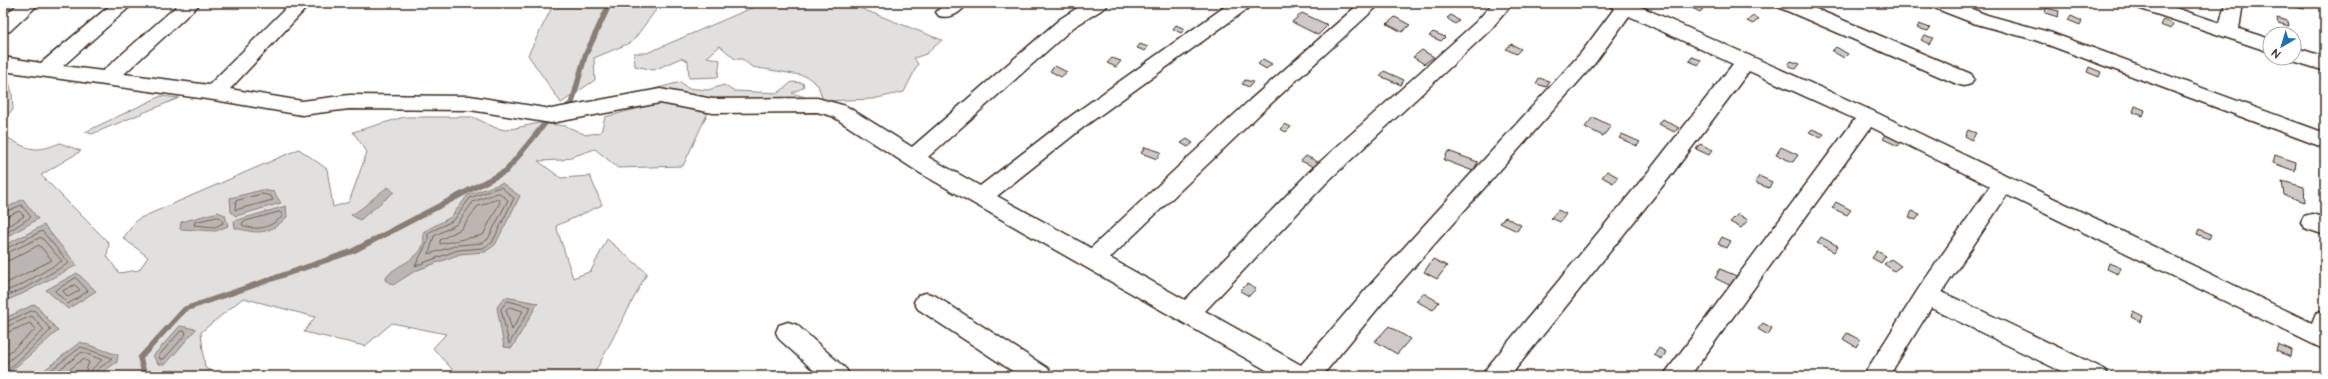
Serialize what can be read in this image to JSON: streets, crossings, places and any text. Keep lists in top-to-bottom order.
{
  "north": "bottom left"
}
